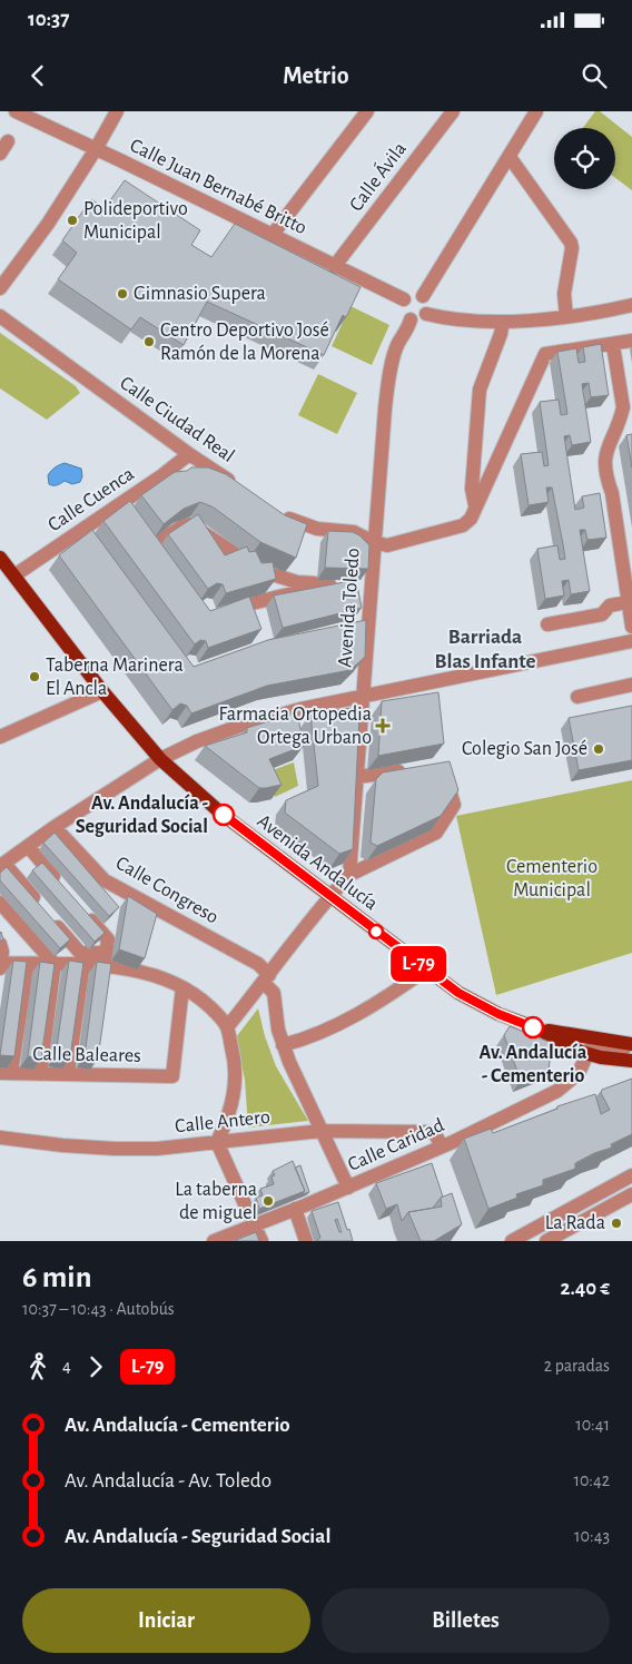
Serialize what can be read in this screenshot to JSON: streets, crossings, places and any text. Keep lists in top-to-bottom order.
{
  "streets": {
    "main road": ["Avenida Andalucía"],
    "street": [
      "Calle Ávila",
      "Calle Juan Bernabé Britto",
      "Calle Ciudad Real",
      "Calle Cuenca",
      "Avenida Toledo",
      "Calle Congreso",
      "Calle Baleares",
      "Calle Antero",
      "Calle Caridad"
    ]
  },
  "crossings": [
    ["Calle Ávila", "Calle Juan Bernabé Britto"],
    ["Calle Juan Bernabé Britto", "Avenida Toledo"],
    ["Calle Ciudad Real", "Calle Cuenca"],
    ["Calle Cuenca", "Avenida Andalucía"],
    ["Avenida Andalucía", "Calle Caridad"],
    ["Calle Antero", "Calle Caridad"]
  ],
  "districts": ["Barriada Blas Infante"],
  "parks": ["Cementerio Municipal"],
  "places": {
    "other": [
      "Polideportivo Municipal",
      "Gimnasio Supera",
      "Centro Deportivo José Ramón de la Morena",
      "Taberna Marinera El Ancla",
      "Colegio San José",
      "Av. Andalucía - Seguridad Social",
      "Av. Andalucía - Cementerio",
      "La taberna de miguel",
      "La Rada"
    ],
    "health": ["Farmacia Ortopedia Ortega Urbano"]
  },
  "lines": ["bus line L-79"],
  "page": {
    "status": "10:37",
    "header": "Metrio",
    "on_map": "L-79",
    "heading": ["6 min", "10:37 – 10:43 · Autobús", "2.40 €"],
    "legs": ["4", "L-79", "2 paradas"],
    "list": [
      {
        "name": "Av. Andalucía - Cementerio",
        "value": "10:41"
      },
      {
        "name": "Av. Andalucía - Av. Toledo",
        "value": "10:42"
      },
      {
        "name": "Av. Andalucía - Seguridad Social",
        "value": "10:43"
      }
    ],
    "buttons": ["Iniciar", "Billetes"]
  }
}
